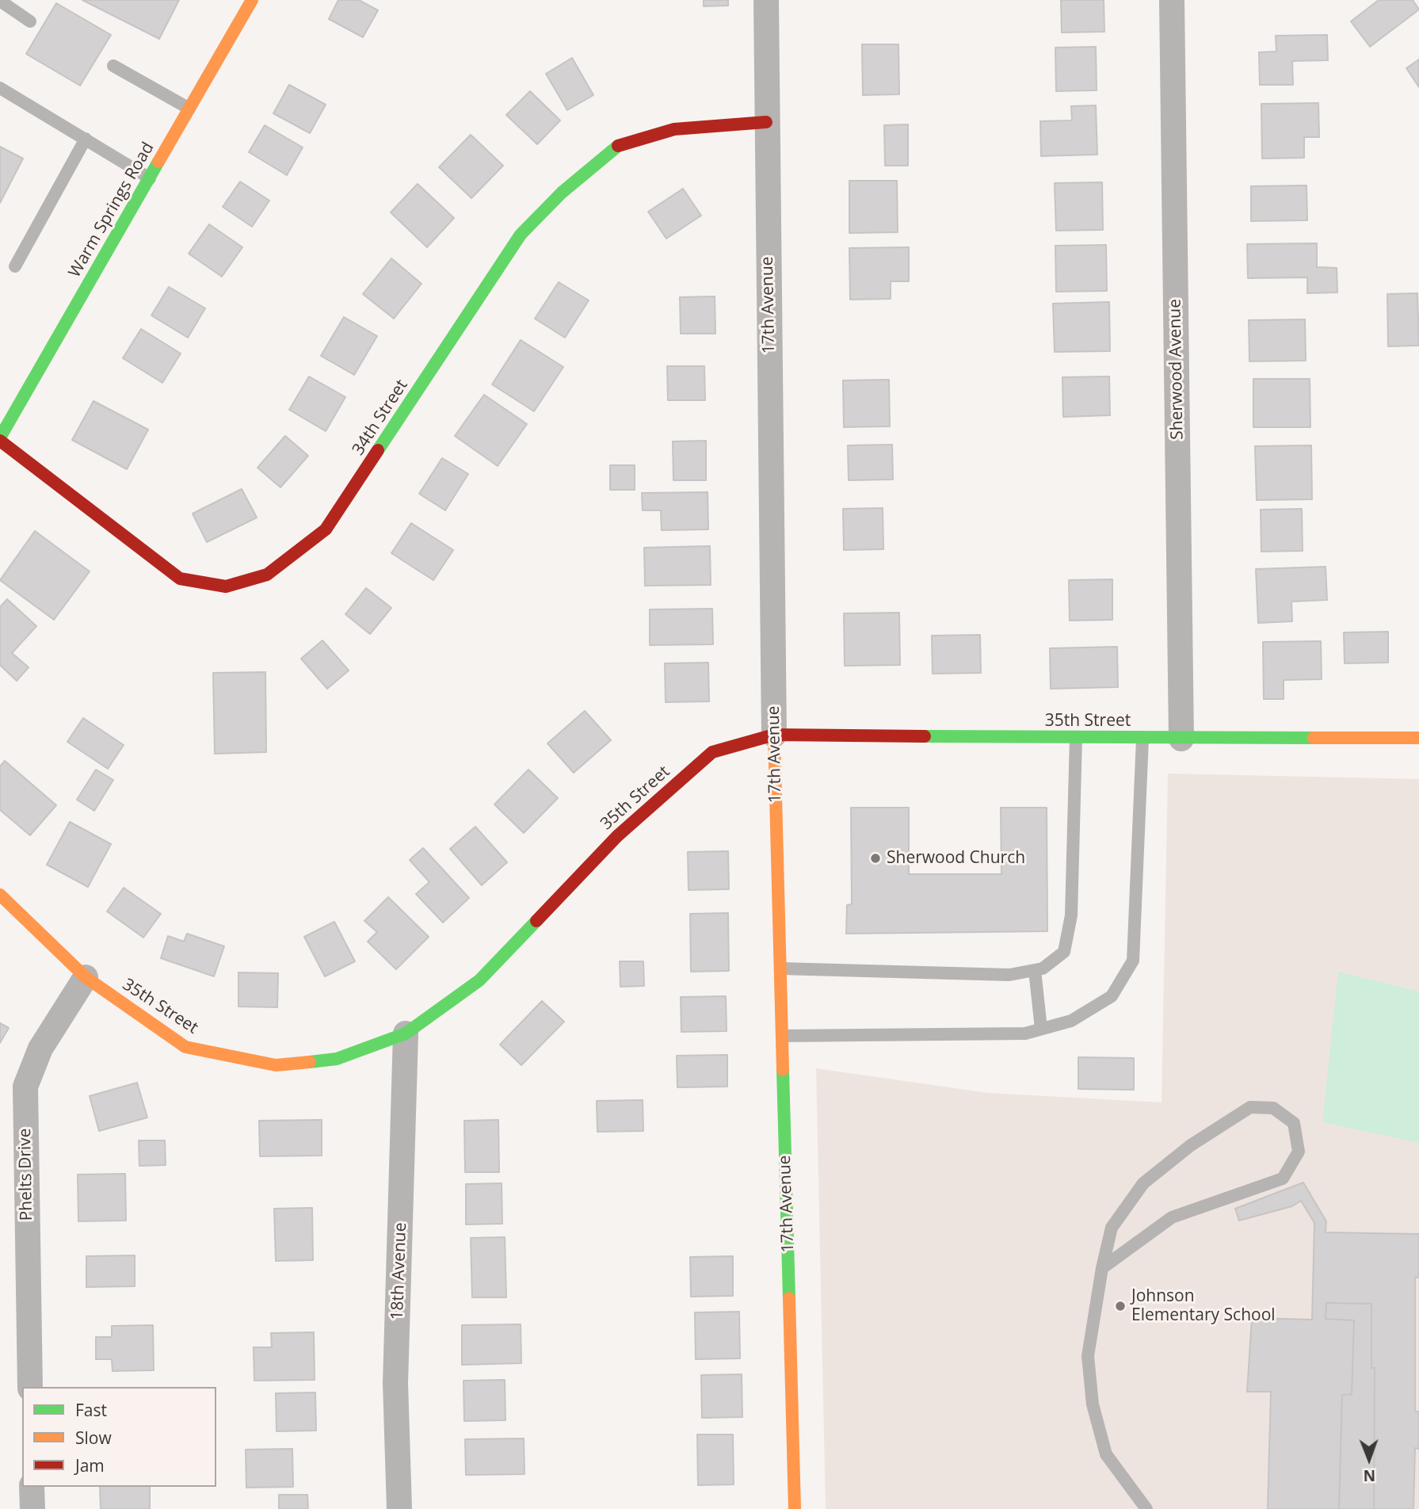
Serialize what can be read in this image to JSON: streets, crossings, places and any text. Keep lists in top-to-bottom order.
{
  "streets": {
    "street": [
      "Warm Springs Road",
      "17th Avenue",
      "Sherwood Avenue",
      "34th Street",
      "35th Street",
      "Phelts Drive",
      "18th Avenue"
    ]
  },
  "crossings": [
    ["Warm Springs Road", "34th Street"],
    ["17th Avenue", "34th Street"],
    ["17th Avenue", "35th Street"],
    ["Sherwood Avenue", "35th Street"],
    ["35th Street", "Phelts Drive"],
    ["35th Street", "18th Avenue"]
  ],
  "places": ["Sherwood Church", "Johnson Elementary School"],
  "legend": ["Fast", "Slow", "Jam"],
  "north": "bottom"
}
